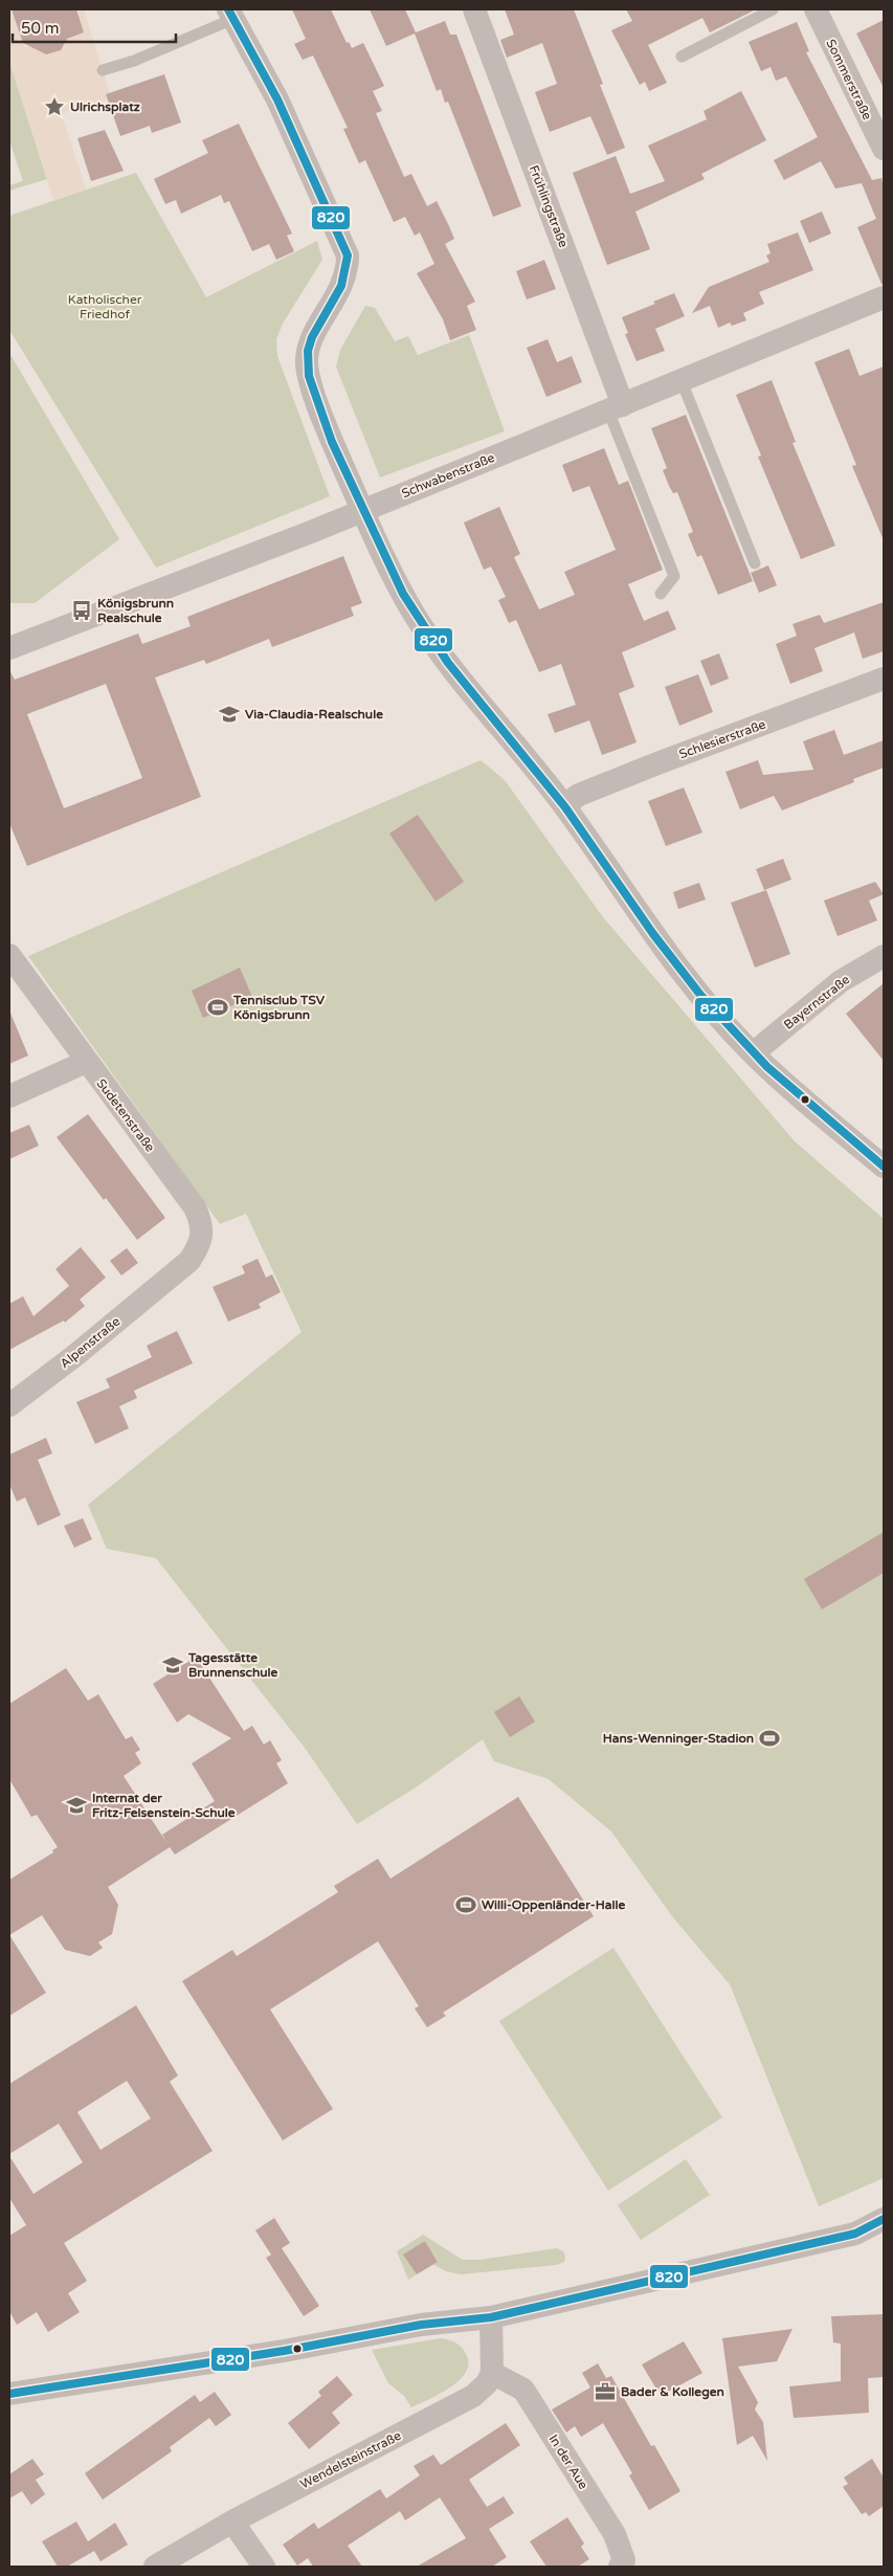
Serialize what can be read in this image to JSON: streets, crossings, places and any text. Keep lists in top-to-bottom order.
{
  "streets": {
    "street": [
      "Sommerstraße",
      "Frühlingstraße",
      "Schwabenstraße",
      "Schlesierstraße",
      "Bayernstraße",
      "Sudetenstraße",
      "Alpenstraße",
      "Wendelsteinstraße",
      "In der Aue"
    ]
  },
  "crossings": [
    ["Frühlingstraße", "Schwabenstraße"],
    ["Sudetenstraße", "Alpenstraße"],
    ["Wendelsteinstraße", "In der Aue"]
  ],
  "parks": ["Katholischer Friedhof"],
  "places": {
    "place": ["Ulrichsplatz"],
    "bus stop": ["Königsbrunn Realschule"],
    "school or university": ["Via-Claudia-Realschule", "Tagesstätte Brunnenschule", "Internat der Fritz-Felsenstein-Schule"],
    "sports": ["Tennisclub TSV Königsbrunn", "Hans-Wenninger-Stadion", "Willi-Oppenländer-Halle"],
    "office": ["Bader & Kollegen"]
  },
  "lines": ["transit line 820"],
  "scale_bar": "50 m"
}
